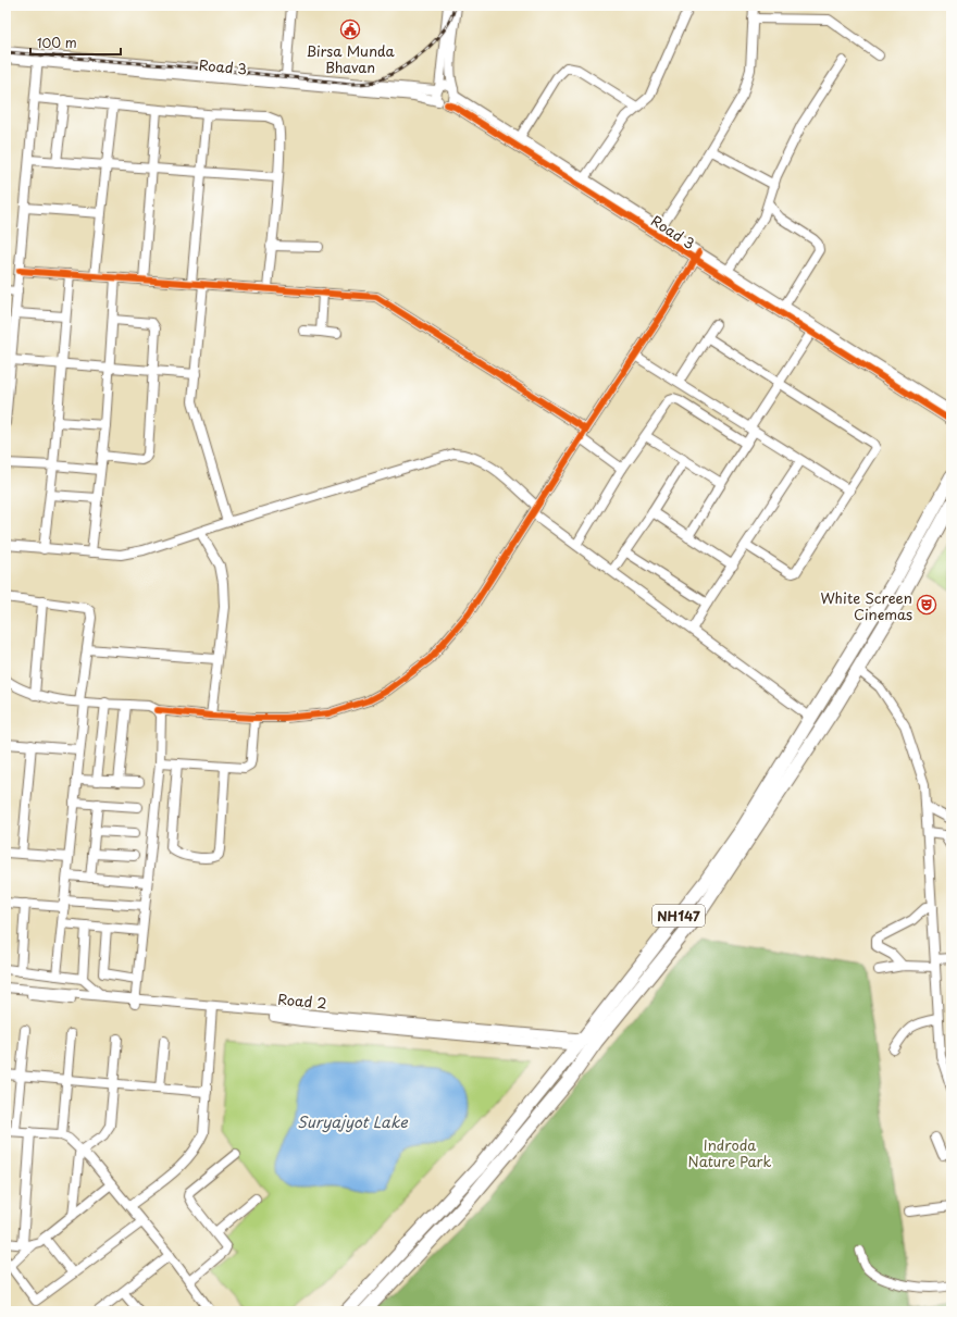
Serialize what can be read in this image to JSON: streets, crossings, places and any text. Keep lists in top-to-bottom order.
{
  "streets": {
    "highway": ["NH147"],
    "street": ["Road 3", "Road 2"]
  },
  "crossings": [
    ["NH147", "Road 2"]
  ],
  "water": ["Suryajyot Lake"],
  "parks": ["Indroda Nature Park"],
  "places": {
    "public building": ["Birsa Munda Bhavan"],
    "theatre": ["White Screen Cinemas"]
  },
  "scale_bar": "100 m"
}
